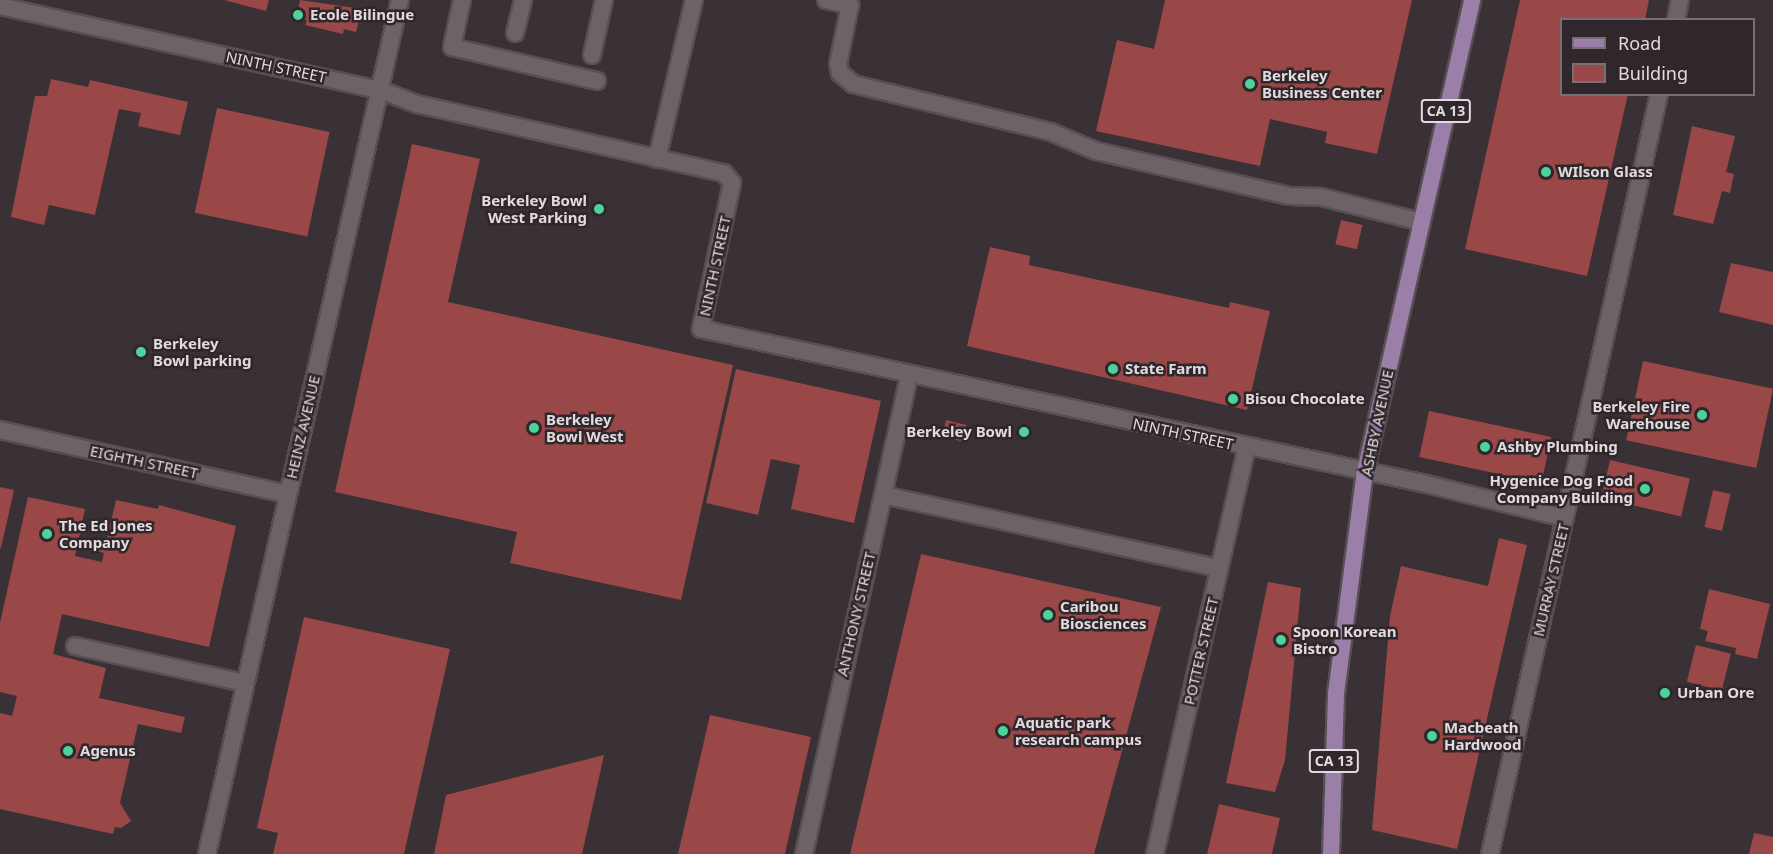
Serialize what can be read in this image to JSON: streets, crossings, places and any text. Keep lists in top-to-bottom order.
{
  "streets": {
    "main road": ["CA 13", "ASHBY AVENUE"],
    "street": [
      "NINTH STREET",
      "HEINZ AVENUE",
      "EIGHTH STREET",
      "MURRAY STREET",
      "ANTHONY STREET",
      "POTTER STREET"
    ]
  },
  "crossings": [
    ["NINTH STREET", "ASHBY AVENUE"],
    ["NINTH STREET", "HEINZ AVENUE"],
    ["NINTH STREET", "MURRAY STREET"],
    ["NINTH STREET", "ANTHONY STREET"],
    ["NINTH STREET", "POTTER STREET"],
    ["HEINZ AVENUE", "EIGHTH STREET"]
  ],
  "places": [
    "Ecole Bilingue",
    "Berkeley Business Center",
    "WIlson Glass",
    "Berkeley Bowl West Parking",
    "Berkeley Bowl parking",
    "State Farm",
    "Bisou Chocolate",
    "Berkeley Fire Warehouse",
    "Berkeley Bowl West",
    "Berkeley Bowl",
    "Ashby Plumbing",
    "Hygenice Dog Food Company Building",
    "The Ed Jones Company",
    "Caribou Biosciences",
    "Spoon Korean Bistro",
    "Urban Ore",
    "Aquatic park research campus",
    "Macbeath Hardwood",
    "Agenus"
  ],
  "legend": ["Road", "Building"]
}
